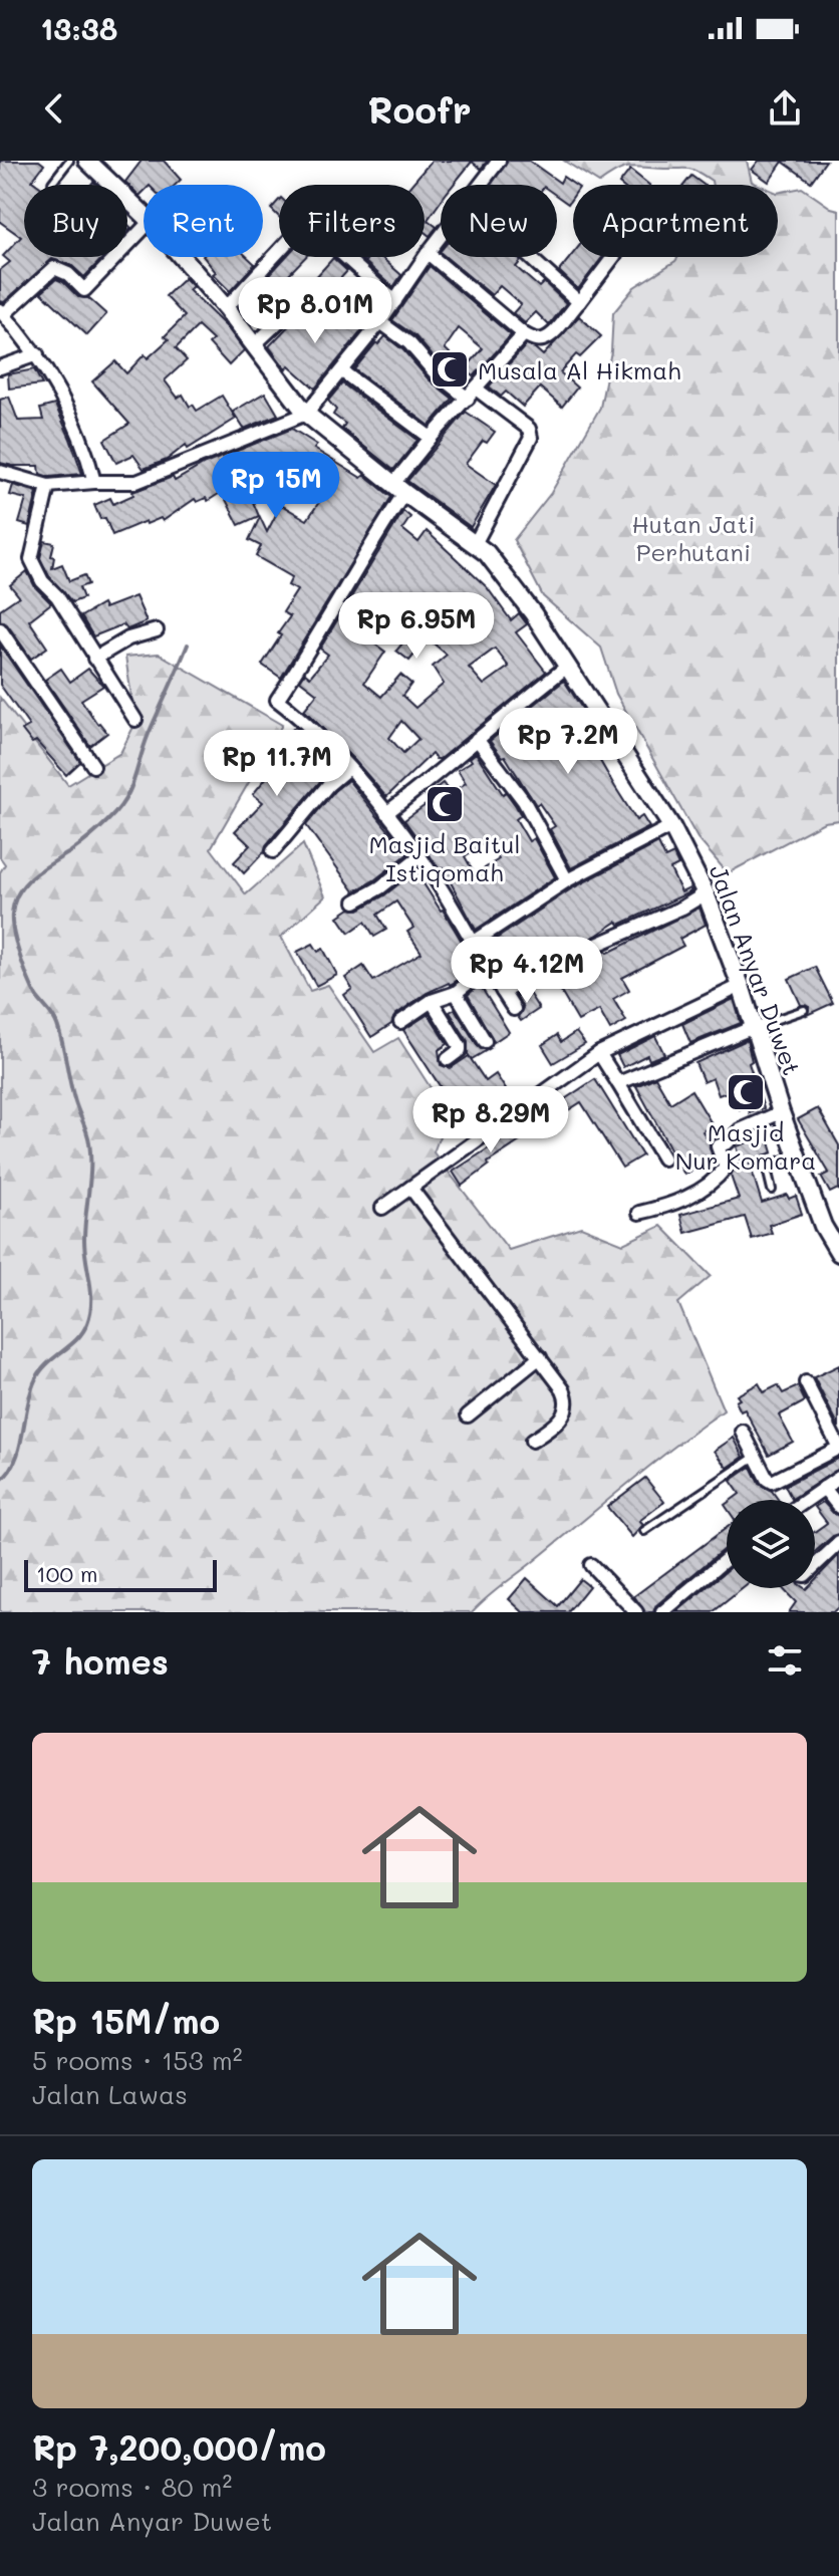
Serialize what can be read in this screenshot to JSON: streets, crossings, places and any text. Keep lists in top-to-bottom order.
{
  "streets": {
    "street": ["Jalan Anyar Duwet"]
  },
  "parks": ["Hutan Jati Perhutani"],
  "places": {
    "mosque": ["Musala Al Hikmah", "Masjid Baitul Istiqomah", "Masjid Nur Komara"]
  },
  "scale_bar": "100 m",
  "page": {
    "status": "13:38",
    "header": "Roofr",
    "chip": [
      "Buy",
      "Rent",
      "Filters",
      "New",
      "Apartment"
    ],
    "price": [
      "Rp 8.01M",
      "Rp 15M",
      "Rp 6.95M",
      "Rp 7.2M",
      "Rp 11.7M",
      "Rp 4.12M",
      "Rp 8.29M"
    ],
    "scale": "100 m",
    "heading": "7 homes",
    "list": [
      {
        "name": "Rp 15M/mo",
        "note": "5 rooms · 153 m² · Jalan Lawas"
      },
      {
        "name": "Rp 7,200,000/mo",
        "note": "3 rooms · 80 m² · Jalan Anyar Duwet"
      }
    ]
  }
}
